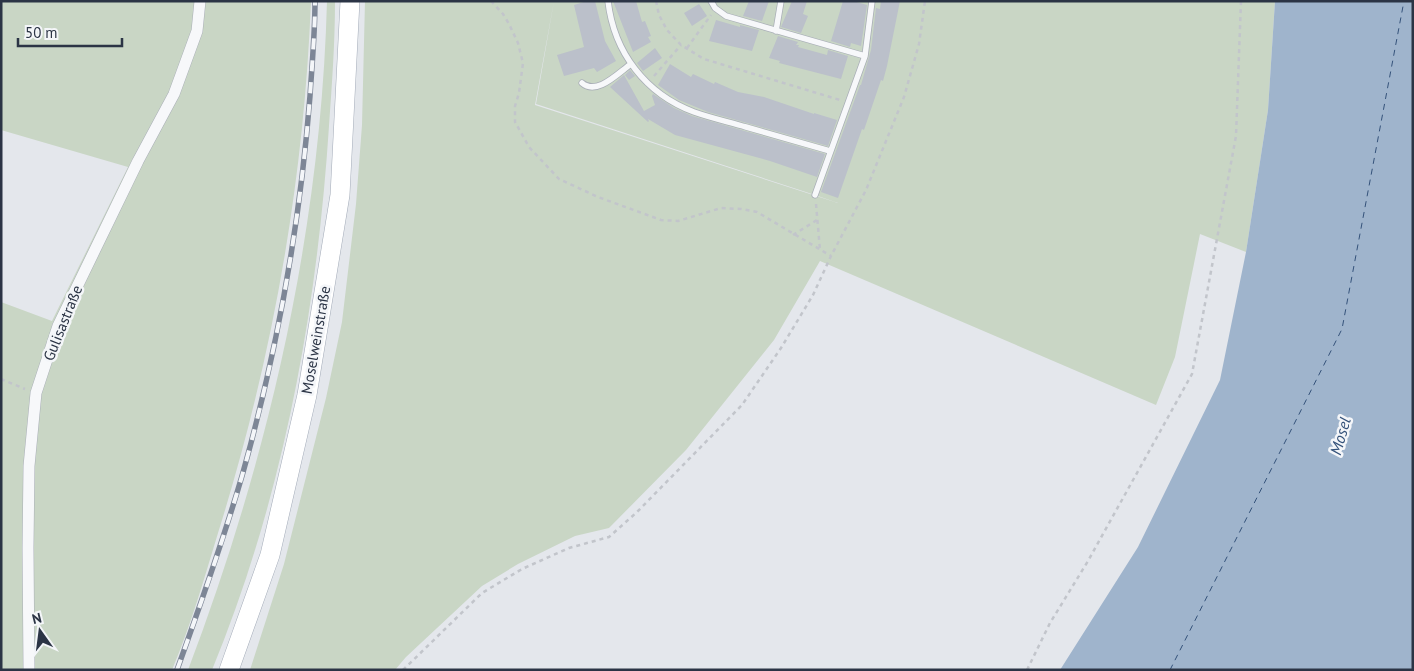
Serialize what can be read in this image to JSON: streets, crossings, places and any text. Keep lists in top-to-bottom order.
{
  "streets": {
    "main road": ["Moselweinstraße"],
    "street": ["Gulisastraße"]
  },
  "water": ["Mosel"],
  "scale_bar": "50 m",
  "north": "top"
}
